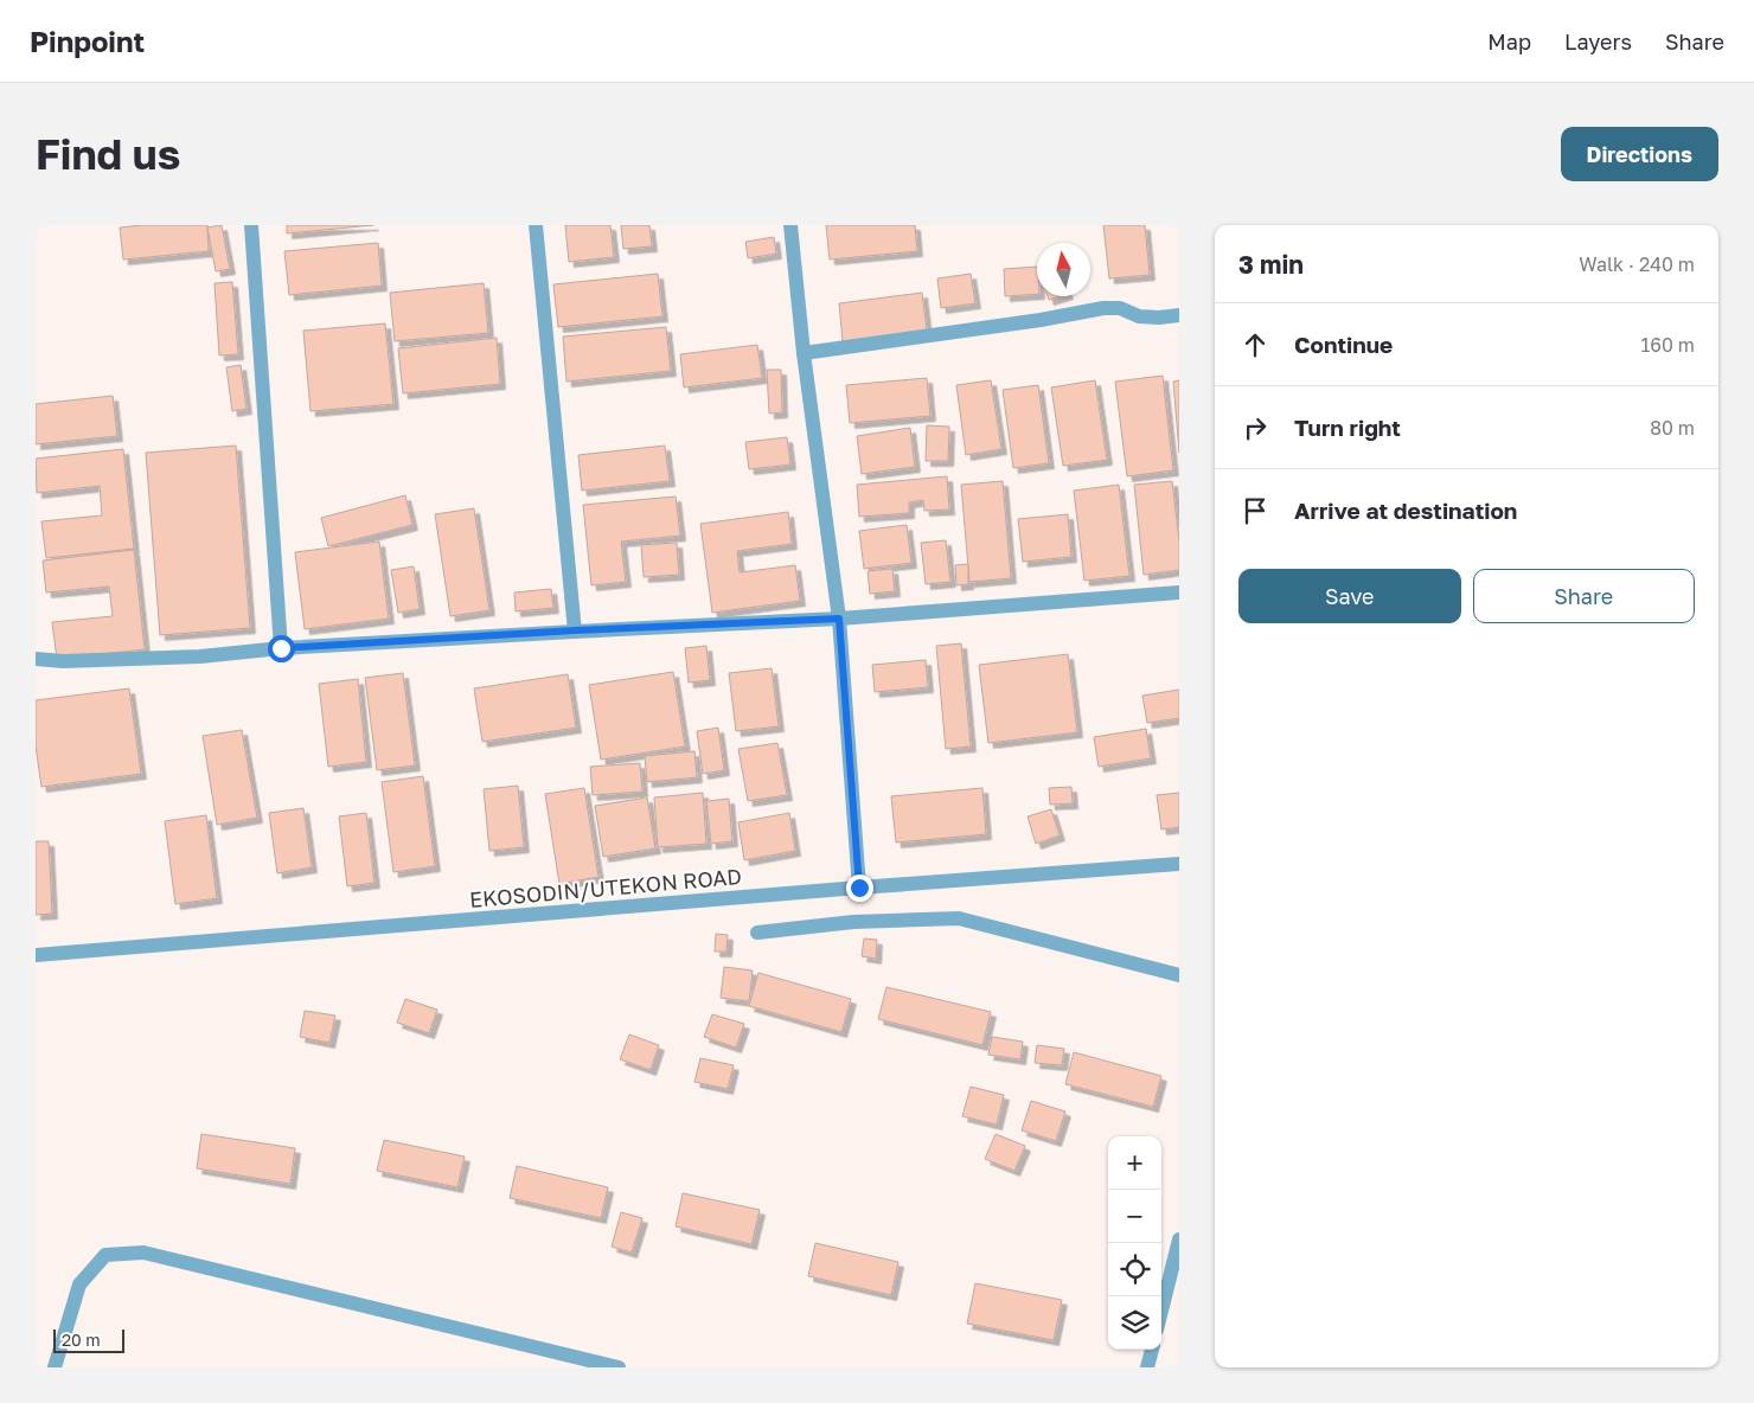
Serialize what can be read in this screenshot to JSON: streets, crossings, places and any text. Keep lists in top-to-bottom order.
{
  "streets": {
    "street": ["EKOSODIN/UTEKON ROAD"]
  },
  "scale_bar": "20 m",
  "north": "top",
  "page": {
    "header": "Pinpoint",
    "nav": ["Map", "Layers", "Share"],
    "buttons": [
      "Directions",
      ["Save", "Share"]
    ],
    "title": "Find us",
    "heading": ["3 min", "Walk · 240 m"],
    "list": [
      ["Continue", "160 m"],
      ["Turn right", "80 m"],
      "Arrive at destination"
    ],
    "map_buttons": ["+", "−"],
    "scale": "20 m"
  }
}
